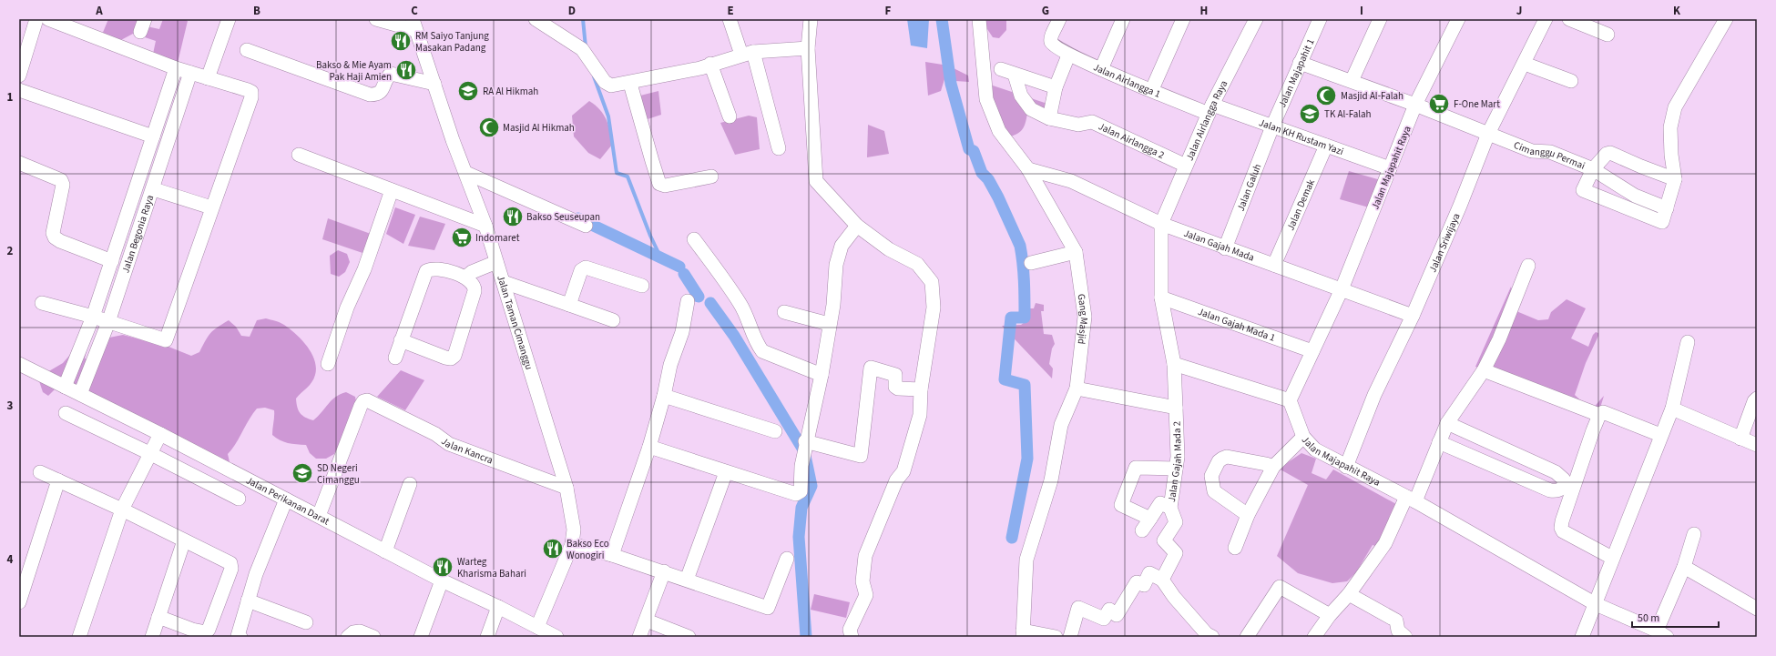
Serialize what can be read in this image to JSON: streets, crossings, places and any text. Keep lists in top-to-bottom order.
{
  "streets": {
    "street": [
      "Jalan Majapahit 1",
      "Jalan Airlangga 1",
      "Jalan Airlangga Raya",
      "Jalan KH Rustam Yazi",
      "Jalan Airlangga 2",
      "Cimanggu Permai",
      "Jalan Majapahit Raya",
      "Jalan Galuh",
      "Jalan Demak",
      "Jalan Begonia Raya",
      "Jalan Sriwijaya",
      "Jalan Gajah Mada",
      "Gang Masjid",
      "Jalan Taman Cimanggu",
      "Jalan Gajah Mada 1",
      "Jalan Kancra",
      "Jalan Gajah Mada 2",
      "Jalan Perikanan Darat"
    ]
  },
  "crossings": [
    ["Jalan Majapahit 1", "Jalan KH Rustam Yazi"],
    ["Jalan Majapahit 1", "Cimanggu Permai"],
    ["Jalan Majapahit 1", "Jalan Galuh"],
    ["Jalan Airlangga 1", "Jalan Airlangga Raya"],
    ["Jalan Airlangga 1", "Jalan KH Rustam Yazi"],
    ["Jalan Airlangga Raya", "Jalan KH Rustam Yazi"],
    ["Jalan Airlangga Raya", "Jalan Airlangga 2"],
    ["Jalan Airlangga Raya", "Jalan Gajah Mada"],
    ["Jalan Airlangga Raya", "Jalan Gajah Mada 2"],
    ["Jalan KH Rustam Yazi", "Jalan Majapahit Raya"],
    ["Jalan KH Rustam Yazi", "Jalan Galuh"],
    ["Jalan KH Rustam Yazi", "Jalan Demak"],
    ["Cimanggu Permai", "Jalan Majapahit Raya"],
    ["Cimanggu Permai", "Jalan Sriwijaya"],
    ["Jalan Majapahit Raya", "Jalan Sriwijaya"],
    ["Jalan Majapahit Raya", "Jalan Gajah Mada"],
    ["Jalan Majapahit Raya", "Jalan Gajah Mada 1"],
    ["Jalan Galuh", "Jalan Gajah Mada"],
    ["Jalan Demak", "Jalan Gajah Mada"],
    ["Jalan Begonia Raya", "Jalan Perikanan Darat"],
    ["Jalan Sriwijaya", "Jalan Gajah Mada"],
    ["Jalan Gajah Mada", "Gang Masjid"],
    ["Jalan Gajah Mada", "Jalan Gajah Mada 2"],
    ["Jalan Taman Cimanggu", "Jalan Kancra"],
    ["Jalan Taman Cimanggu", "Jalan Perikanan Darat"],
    ["Jalan Gajah Mada 1", "Jalan Gajah Mada 2"],
    ["Jalan Kancra", "Jalan Perikanan Darat"]
  ],
  "places": {
    "restaurant": [
      "RM Saiyo Tanjung Masakan Padang",
      "Bakso & Mie Ayam Pak Haji Amien",
      "Bakso Seuseupan",
      "Bakso Eco Wonogiri",
      "Warteg Kharisma Bahari"
    ],
    "school or university": ["RA Al Hikmah", "TK Al-Falah", "SD Negeri Cimanggu"],
    "mosque": ["Masjid Al-Falah", "Masjid Al Hikmah"],
    "supermarket": ["F-One Mart", "Indomaret"]
  },
  "scale_bar": "50 m",
  "grid": {
    "columns": [
      "A",
      "B",
      "C",
      "D",
      "E",
      "F",
      "G",
      "H",
      "I",
      "J",
      "K"
    ],
    "rows": [
      "1",
      "2",
      "3",
      "4"
    ]
  }
}
